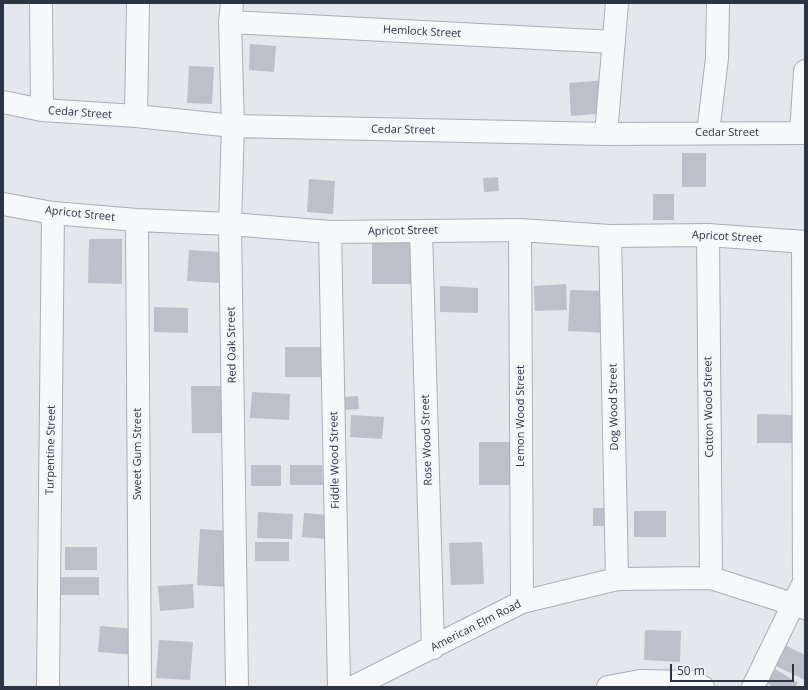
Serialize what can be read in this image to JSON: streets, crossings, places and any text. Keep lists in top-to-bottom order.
{
  "streets": {
    "street": [
      "Hemlock Street",
      "Cedar Street",
      "Apricot Street",
      "Red Oak Street",
      "Dog Wood Street",
      "Cotton Wood Street",
      "Lemon Wood Street",
      "Rose Wood Street",
      "Turpentine Street",
      "Sweet Gum Street",
      "Fiddle Wood Street",
      "American Elm Road"
    ]
  },
  "crossings": [
    ["Hemlock Street", "Red Oak Street"],
    ["Cedar Street", "Red Oak Street"],
    ["Apricot Street", "Red Oak Street"],
    ["Apricot Street", "Dog Wood Street"],
    ["Apricot Street", "Cotton Wood Street"],
    ["Apricot Street", "Lemon Wood Street"],
    ["Apricot Street", "Rose Wood Street"],
    ["Apricot Street", "Turpentine Street"],
    ["Apricot Street", "Sweet Gum Street"],
    ["Apricot Street", "Fiddle Wood Street"],
    ["Dog Wood Street", "American Elm Road"],
    ["Cotton Wood Street", "American Elm Road"],
    ["Lemon Wood Street", "American Elm Road"],
    ["Rose Wood Street", "American Elm Road"]
  ],
  "scale_bar": "50 m"
}
